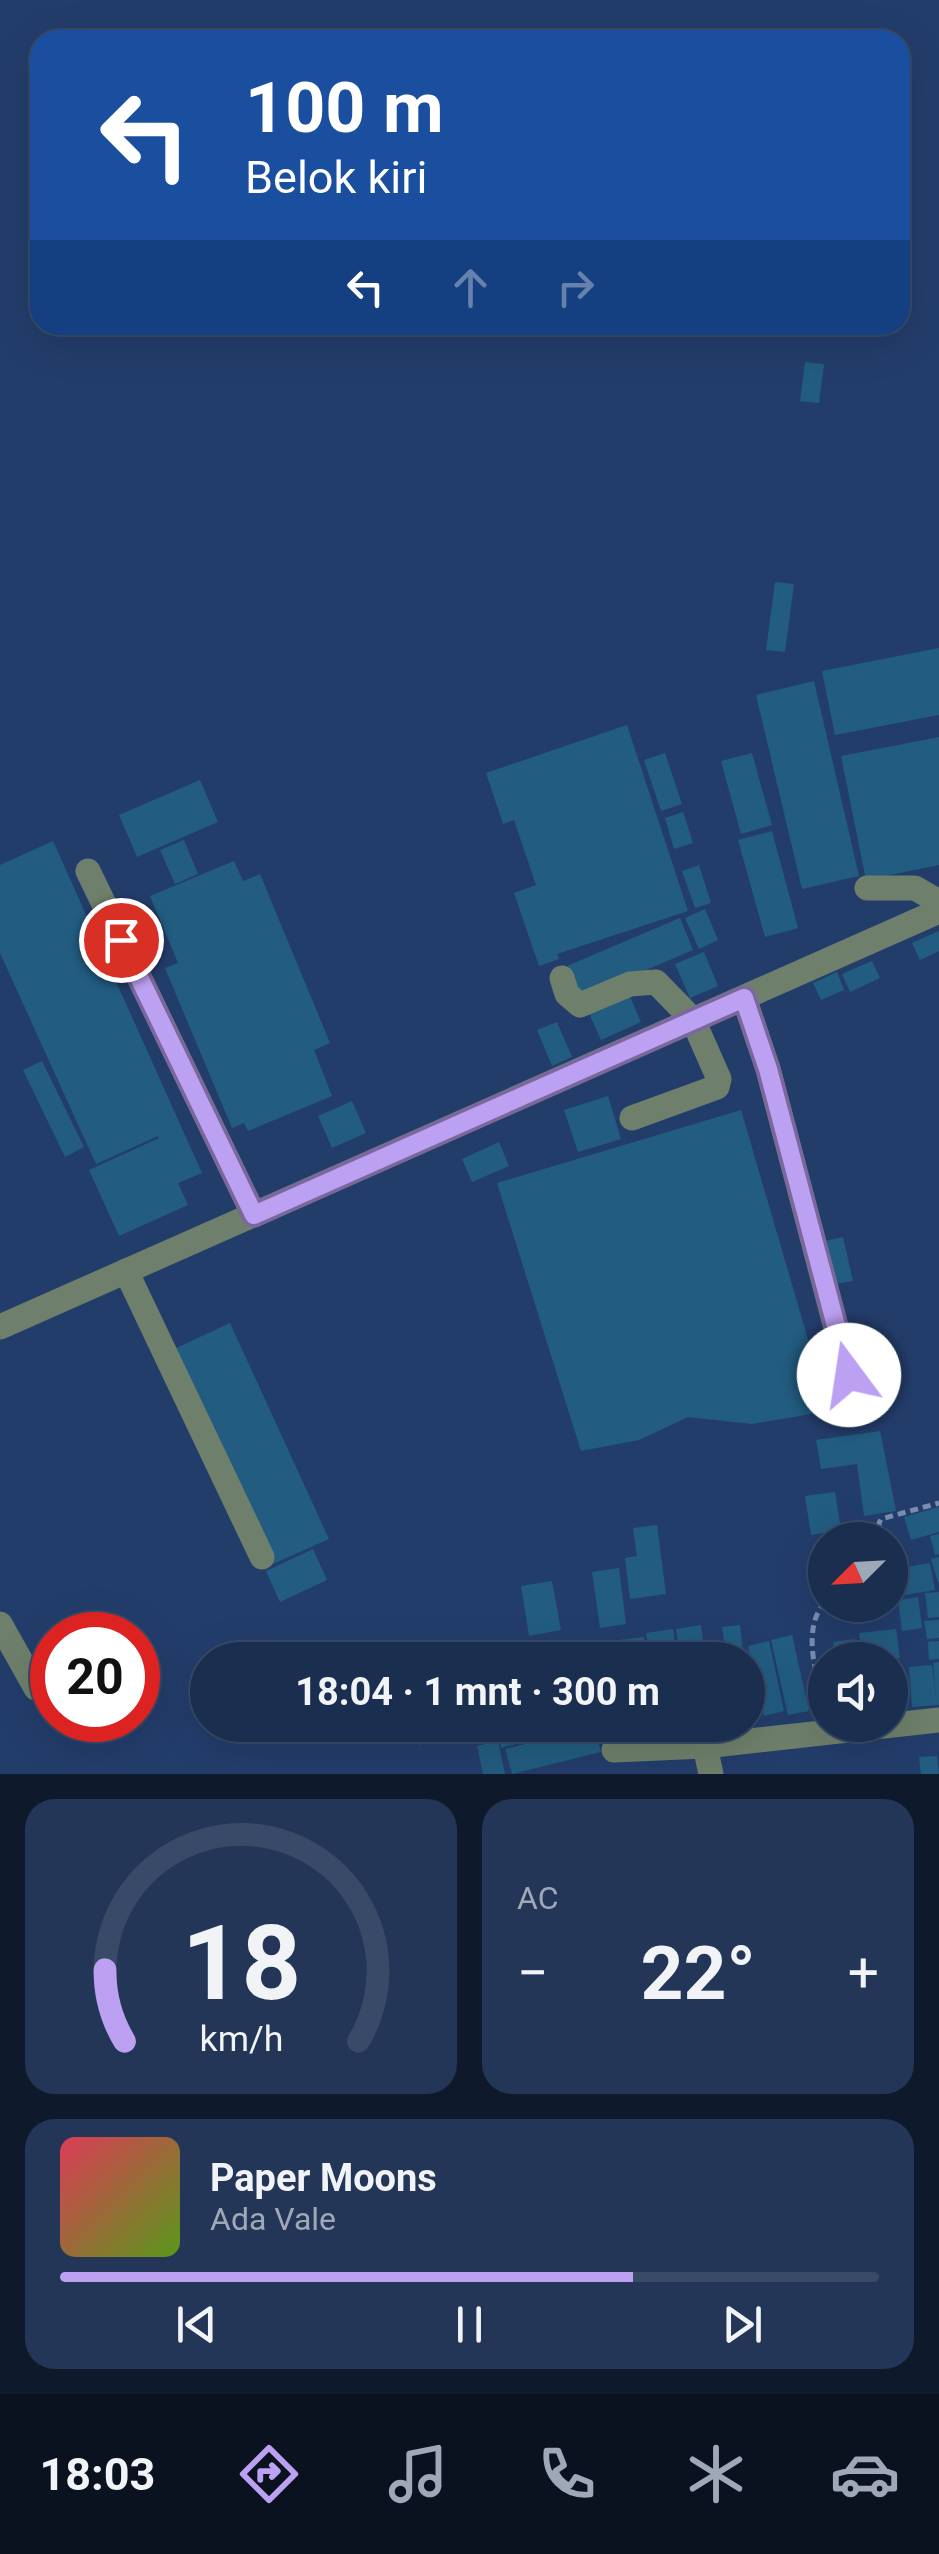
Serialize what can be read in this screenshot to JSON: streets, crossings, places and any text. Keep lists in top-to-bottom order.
{
  "north": "bottom left",
  "page": {
    "turn": ["100 m", "Belok kiri"],
    "limit": "20",
    "trip": "18:04 · 1 mnt · 300 m",
    "tile": "AC",
    "heat": ["−", "22°", "+"],
    "song": ["Paper Moons", "Ada Vale"],
    "tabs": "18:03",
    "gauge": ["18", "km/h"]
  }
}
